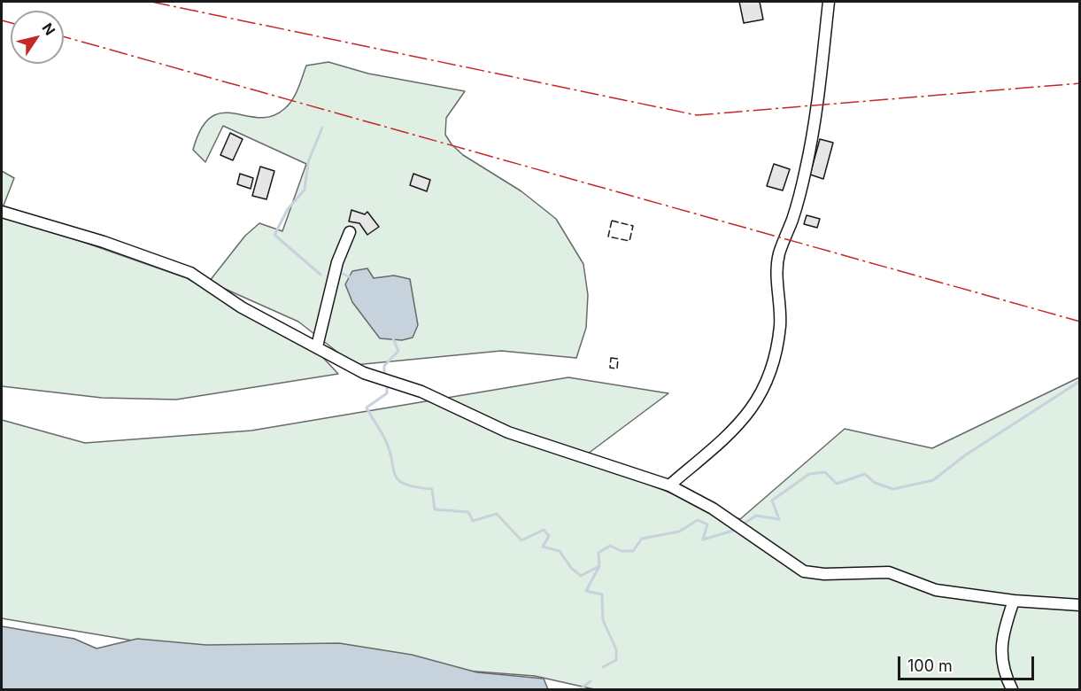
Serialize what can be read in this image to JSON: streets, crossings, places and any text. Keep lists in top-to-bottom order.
{
  "scale_bar": "100 m",
  "north": "top right"
}
